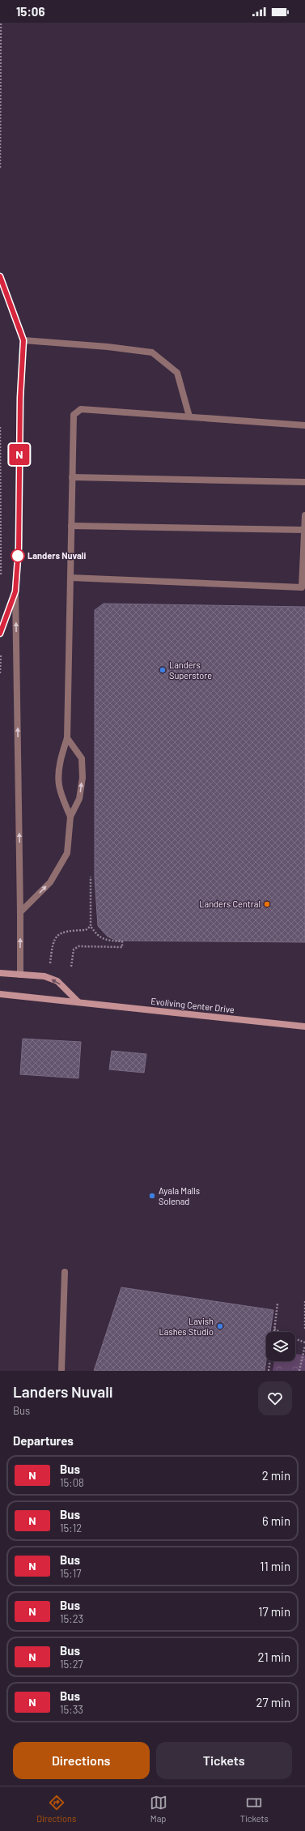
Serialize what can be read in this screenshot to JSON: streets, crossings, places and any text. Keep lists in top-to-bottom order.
{
  "streets": {
    "street": ["Evoliving Center Drive"]
  },
  "places": [
    "Landers Nuvali",
    "Landers Superstore",
    "Landers Central",
    "Ayala Malls Solenad",
    "Lavish Lashes Studio"
  ],
  "lines": ["bus line N"],
  "page": {
    "status": "15:06",
    "on_map": "N",
    "heading": [
      ["Landers Nuvali", "Bus"],
      "Departures"
    ],
    "list": [
      {
        "mark": "N",
        "name": "Bus",
        "note": "15:08",
        "value": "2 min"
      },
      {
        "mark": "N",
        "name": "Bus",
        "note": "15:12",
        "value": "6 min"
      },
      {
        "mark": "N",
        "name": "Bus",
        "note": "15:17",
        "value": "11 min"
      },
      {
        "mark": "N",
        "name": "Bus",
        "note": "15:23",
        "value": "17 min"
      },
      {
        "mark": "N",
        "name": "Bus",
        "note": "15:27",
        "value": "21 min"
      },
      {
        "mark": "N",
        "name": "Bus",
        "note": "15:33",
        "value": "27 min"
      }
    ],
    "buttons": ["Directions", "Tickets"],
    "tabs": ["Directions", "Map", "Tickets"]
  }
}
